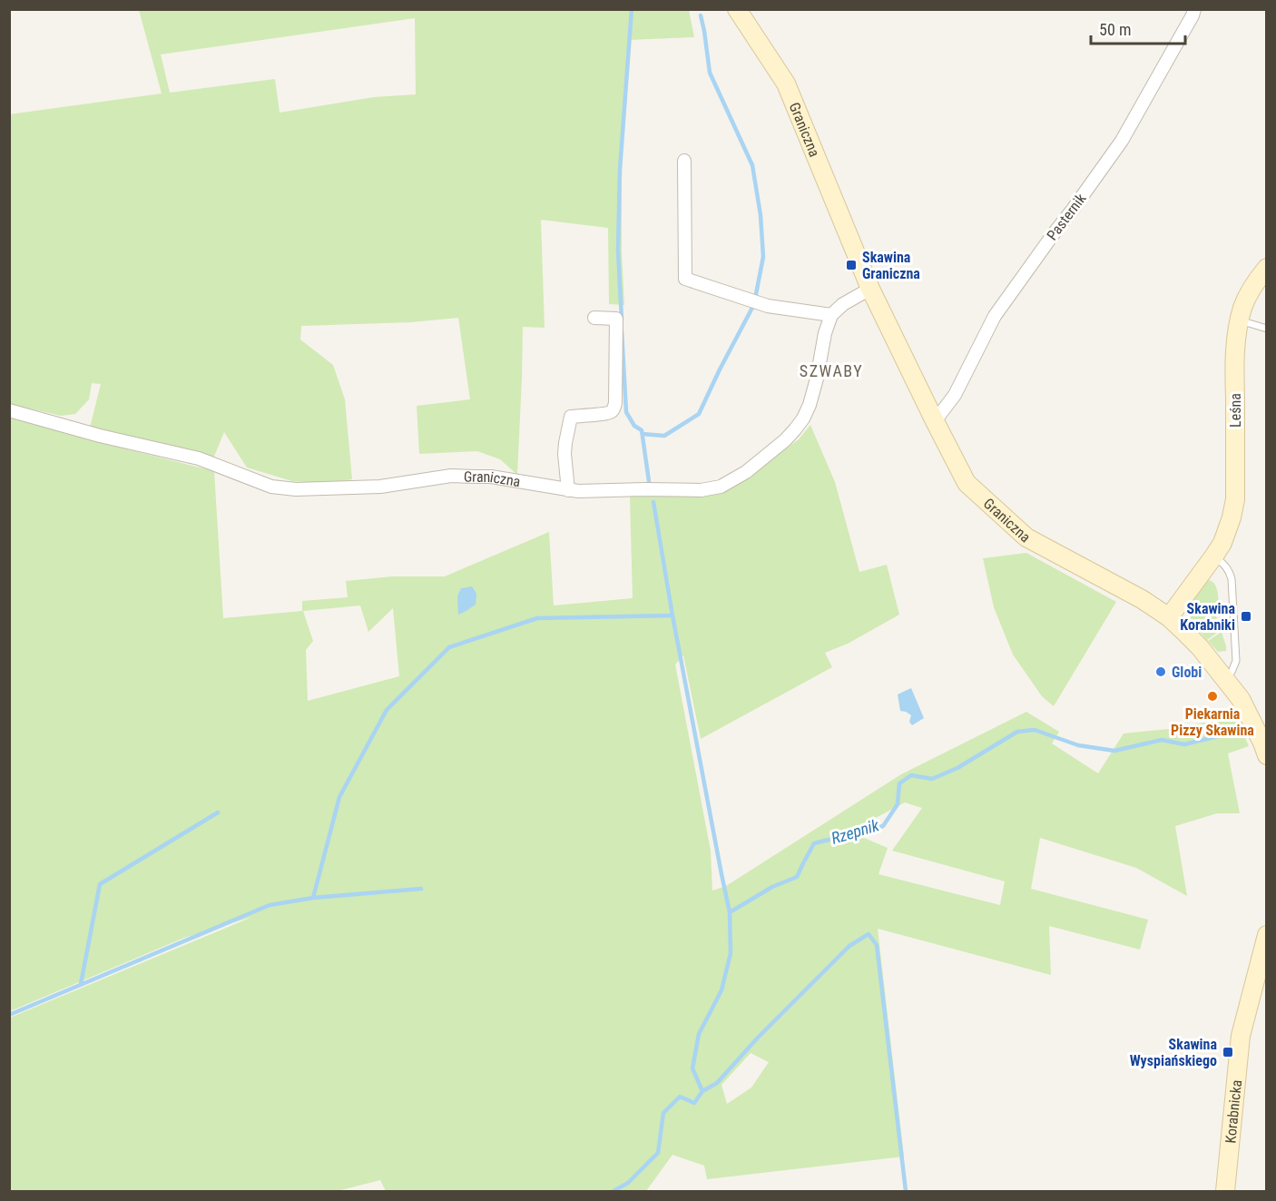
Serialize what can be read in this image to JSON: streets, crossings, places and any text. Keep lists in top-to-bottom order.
{
  "streets": {
    "street": [
      "Graniczna",
      "Pasternik",
      "Leśna",
      "Korabnicka"
    ]
  },
  "crossings": [
    ["Graniczna", "Pasternik"],
    ["Graniczna", "Leśna"]
  ],
  "districts": ["SZWABY"],
  "water": ["Rzepnik"],
  "places": {
    "transit": ["Skawina Graniczna", "Skawina Korabniki", "Skawina Wyspiańskiego"],
    "other": ["Globi", "Piekarnia Pizzy Skawina"]
  },
  "scale_bar": "50 m"
}
